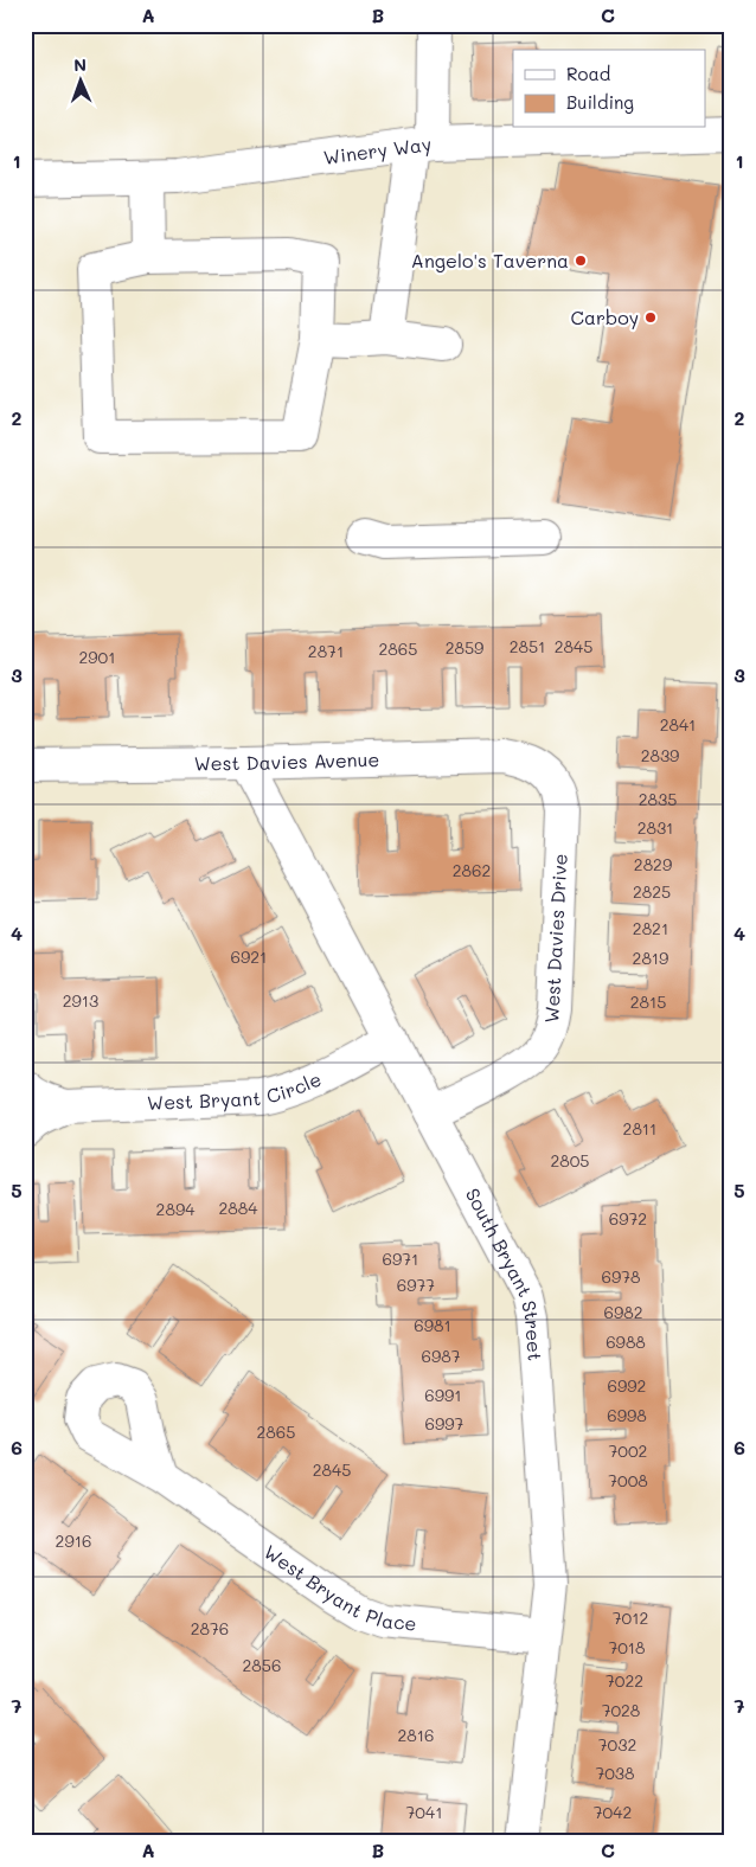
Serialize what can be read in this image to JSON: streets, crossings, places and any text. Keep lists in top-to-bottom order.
{
  "streets": {
    "street": [
      "Winery Way",
      "West Davies Avenue",
      "West Davies Drive",
      "West Bryant Circle",
      "South Bryant Street",
      "West Bryant Place"
    ]
  },
  "crossings": [
    ["West Davies Avenue", "West Davies Drive"],
    ["West Davies Avenue", "South Bryant Street"],
    ["West Davies Drive", "South Bryant Street"],
    ["West Bryant Circle", "South Bryant Street"],
    ["South Bryant Street", "West Bryant Place"]
  ],
  "places": ["Angelo's Taverna", "Carboy"],
  "house_numbers": [
    "2851",
    "2845",
    "2859",
    "2865",
    "2871",
    "2901",
    "2841",
    "2839",
    "2835",
    "2831",
    "2829",
    "2862",
    "2825",
    "2821",
    "6921",
    "2819",
    "2913",
    "2815",
    "2811",
    "2805",
    "2884",
    "2894",
    "6972",
    "6971",
    "6978",
    "6977",
    "6982",
    "6981",
    "6988",
    "6987",
    "6992",
    "6991",
    "6998",
    "6997",
    "2865",
    "7002",
    "2845",
    "7008",
    "2916",
    "7012",
    "2876",
    "7018",
    "2856",
    "7022",
    "7028",
    "2816",
    "7032",
    "7038",
    "7041",
    "7042"
  ],
  "legend": ["Road", "Building"],
  "north": "top",
  "grid": {
    "columns": ["A", "B", "C"],
    "rows": [
      "1",
      "2",
      "3",
      "4",
      "5",
      "6",
      "7"
    ]
  }
}
